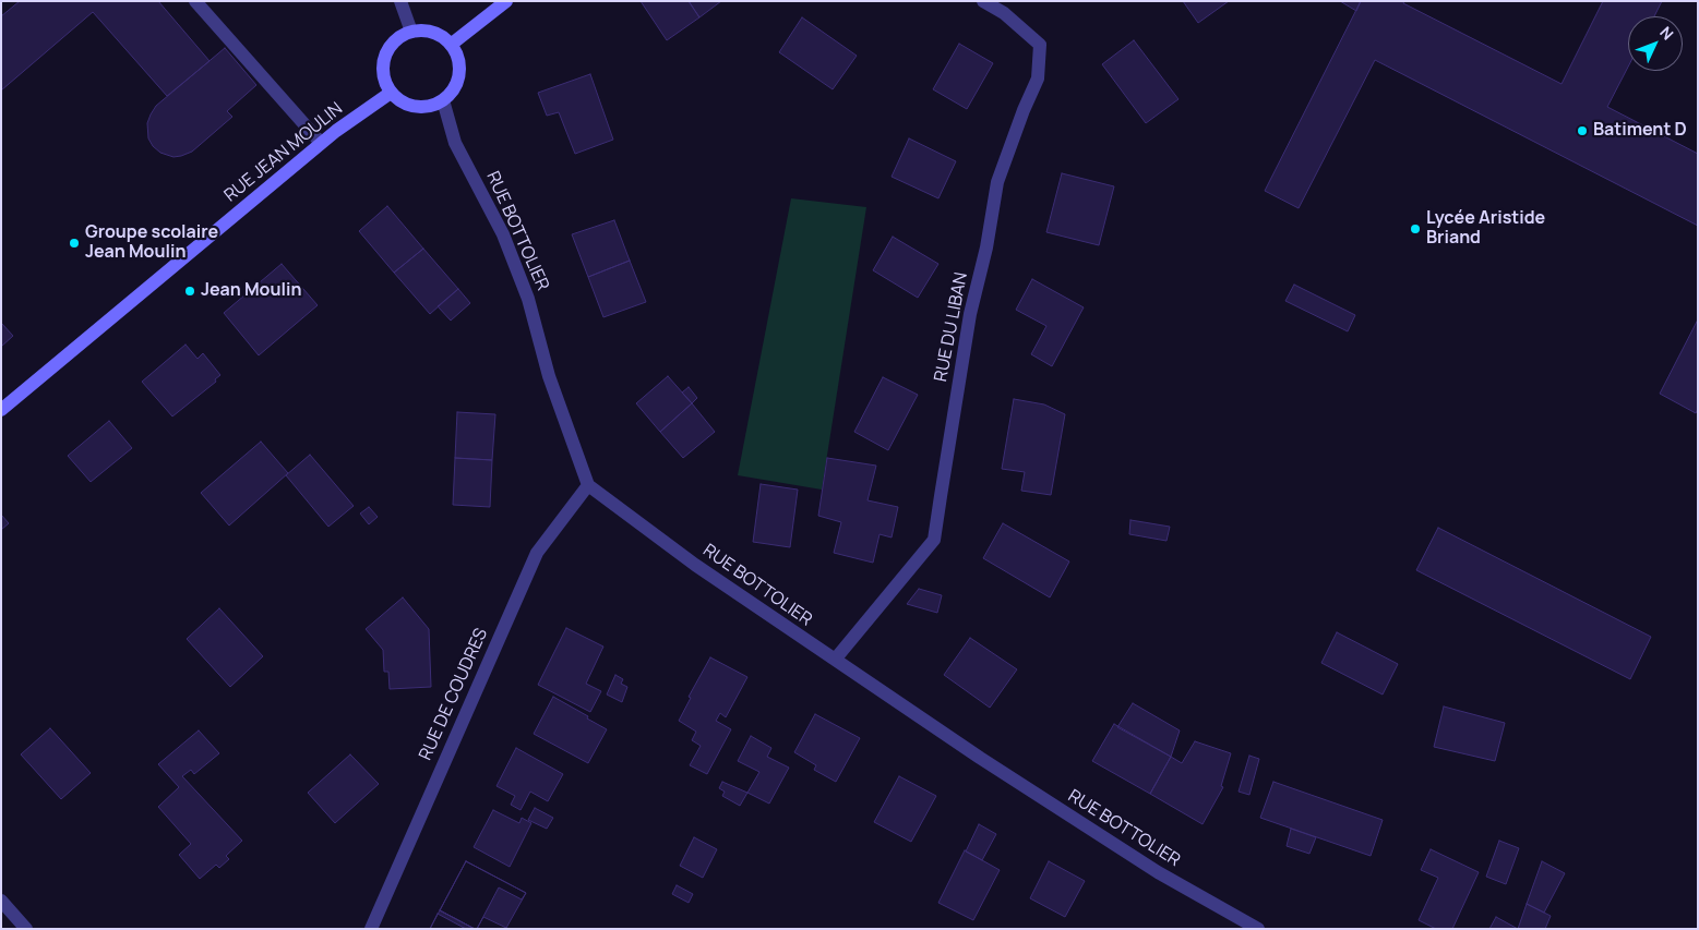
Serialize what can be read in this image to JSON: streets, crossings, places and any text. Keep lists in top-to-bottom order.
{
  "streets": {
    "main road": ["RUE JEAN MOULIN"],
    "street": ["RUE BOTTOLIER", "RUE DU LIBAN", "RUE DE COUDRES"]
  },
  "crossings": [
    ["RUE JEAN MOULIN", "RUE BOTTOLIER"],
    ["RUE BOTTOLIER", "RUE DU LIBAN"],
    ["RUE BOTTOLIER", "RUE DE COUDRES"]
  ],
  "places": [
    "Batiment D",
    "Lycée Aristide Briand",
    "Groupe scolaire Jean Moulin",
    "Jean Moulin"
  ],
  "north": "top right"
}
